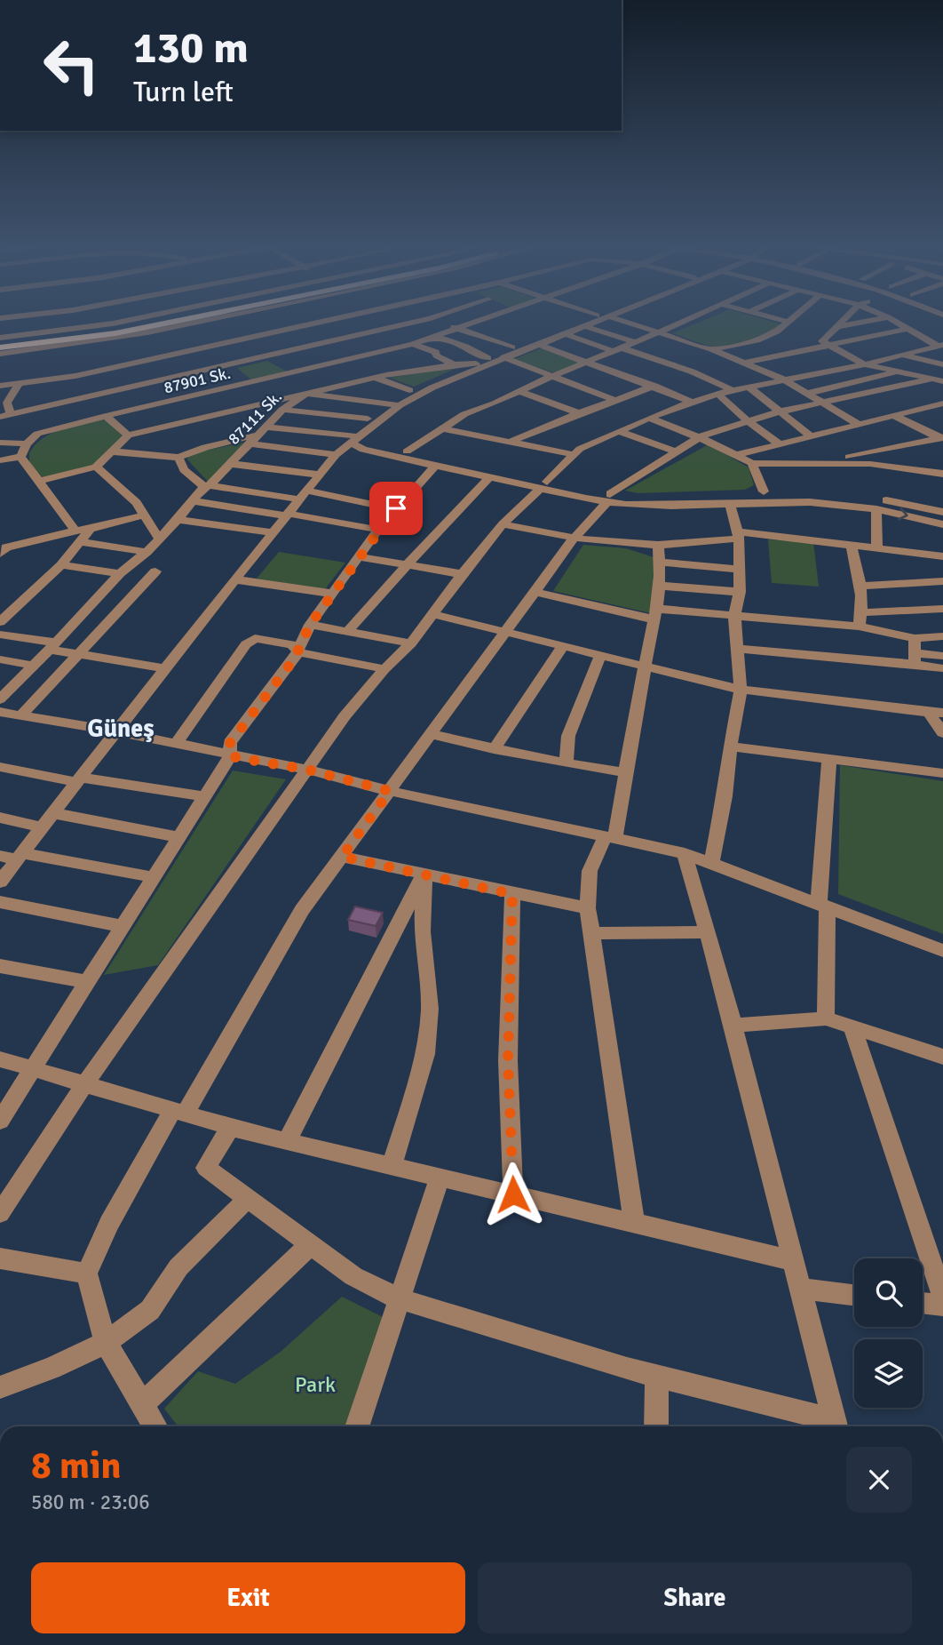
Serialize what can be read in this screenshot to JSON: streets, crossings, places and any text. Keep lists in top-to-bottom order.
{
  "streets": {
    "street": ["87901 Sk.", "87111 Sk."]
  },
  "districts": ["Güneş"],
  "parks": ["Park"],
  "page": {
    "turn": ["130 m", "Turn left"],
    "heading": ["8 min", "580 m · 23:06"],
    "buttons": ["Exit", "Share"]
  }
}
